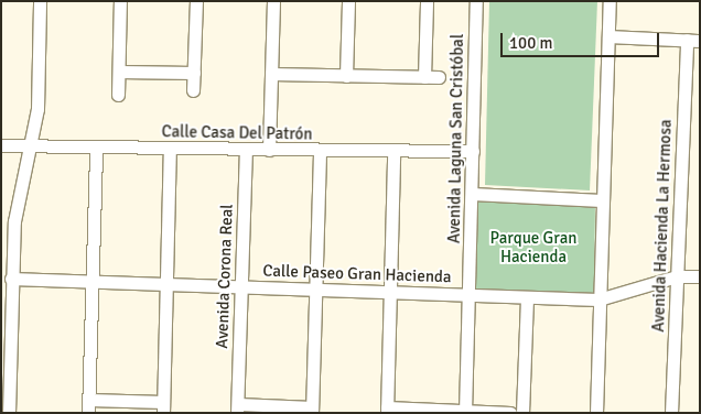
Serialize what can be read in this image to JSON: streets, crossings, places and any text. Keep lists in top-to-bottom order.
{
  "streets": {
    "street": [
      "Calle Casa Del Patrón",
      "Avenida Laguna San Cristóbal",
      "Avenida Hacienda La Hermosa",
      "Calle Paseo Gran Hacienda",
      "Avenida Corona Real"
    ]
  },
  "crossings": [
    ["Calle Casa Del Patrón", "Avenida Laguna San Cristóbal"],
    ["Calle Casa Del Patrón", "Avenida Corona Real"],
    ["Avenida Laguna San Cristóbal", "Calle Paseo Gran Hacienda"],
    ["Avenida Hacienda La Hermosa", "Calle Paseo Gran Hacienda"],
    ["Calle Paseo Gran Hacienda", "Avenida Corona Real"]
  ],
  "parks": ["Parque Gran Hacienda"],
  "scale_bar": "100 m"
}
